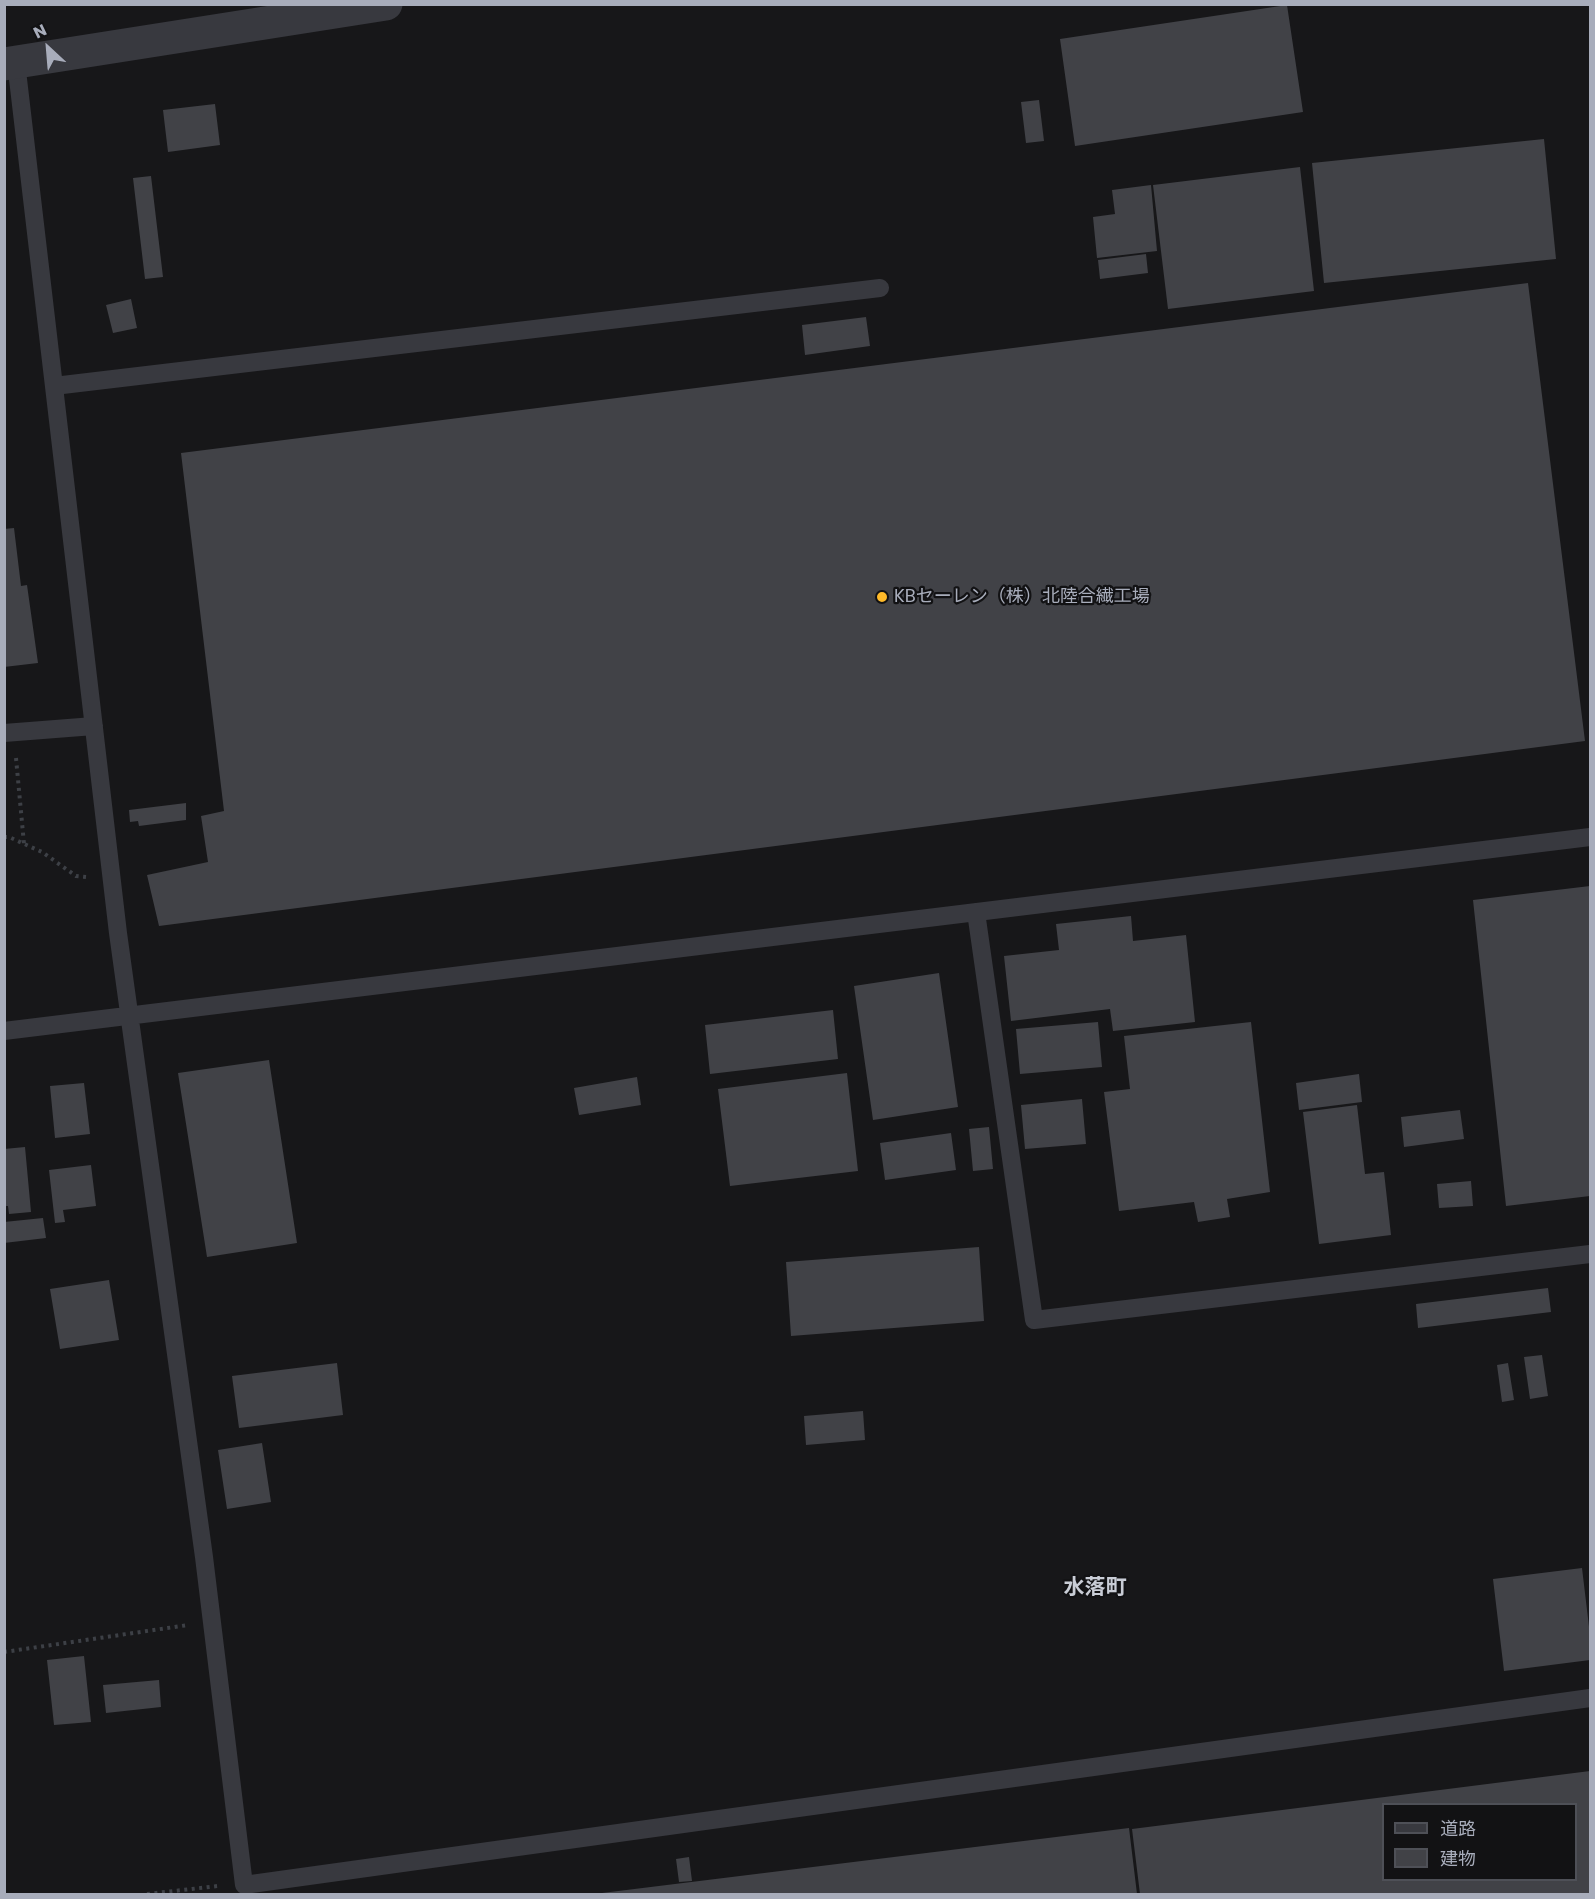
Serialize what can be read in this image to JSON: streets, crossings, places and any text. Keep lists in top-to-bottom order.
{
  "districts": ["水落町"],
  "places": ["KBセーレン（株）北陸合繊工場"],
  "legend": ["道路", "建物"],
  "north": "top left"
}
